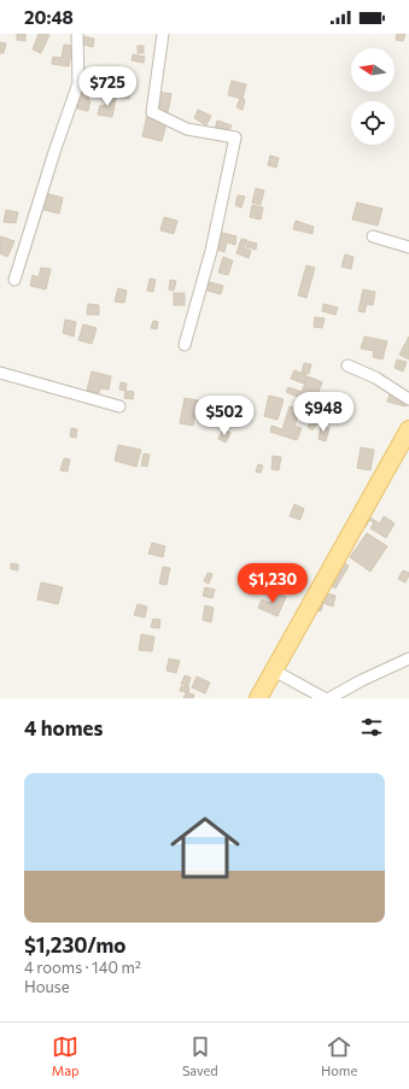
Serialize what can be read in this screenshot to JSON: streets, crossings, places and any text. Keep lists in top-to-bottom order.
{
  "north": "left",
  "page": {
    "status": "20:48",
    "price": [
      "$725",
      "$948",
      "$502",
      "$1,230"
    ],
    "heading": "4 homes",
    "list": [
      {
        "name": "$1,230/mo",
        "note": "4 rooms · 140 m² · House"
      }
    ],
    "tabs": ["Map", "Saved", "Home"]
  }
}
